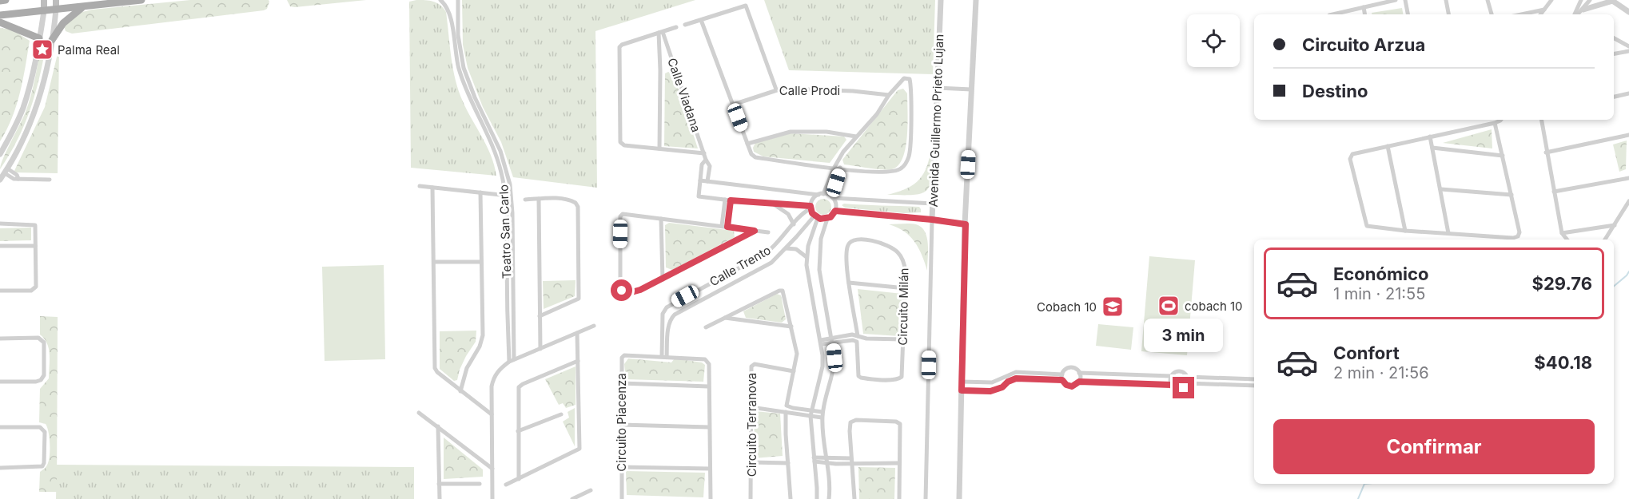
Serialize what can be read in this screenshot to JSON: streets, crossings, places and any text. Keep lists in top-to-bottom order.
{
  "streets": {
    "street": [
      "Calle Prodi",
      "Calle Viadana",
      "Avenida Guillermo Prieto Lujan",
      "Teatro San Carlo",
      "Calle Trento",
      "Circuito Milán",
      "Circuito Piacenza",
      "Circuito Terranova"
    ]
  },
  "crossings": [
    ["Calle Trento", "Circuito Piacenza"]
  ],
  "places": {
    "place": ["Palma Real"],
    "sports": ["cobach 10"],
    "school or university": ["Cobach 10"]
  },
  "page": {
    "banner": ["Circuito Arzua", "Destino"],
    "list": [
      {
        "name": "Económico",
        "note": "1 min · 21:55",
        "value": "$29.76"
      },
      {
        "name": "Confort",
        "note": "2 min · 21:56",
        "value": "$40.18"
      }
    ],
    "bubble": "3 min",
    "buttons": "Confirmar"
  }
}
